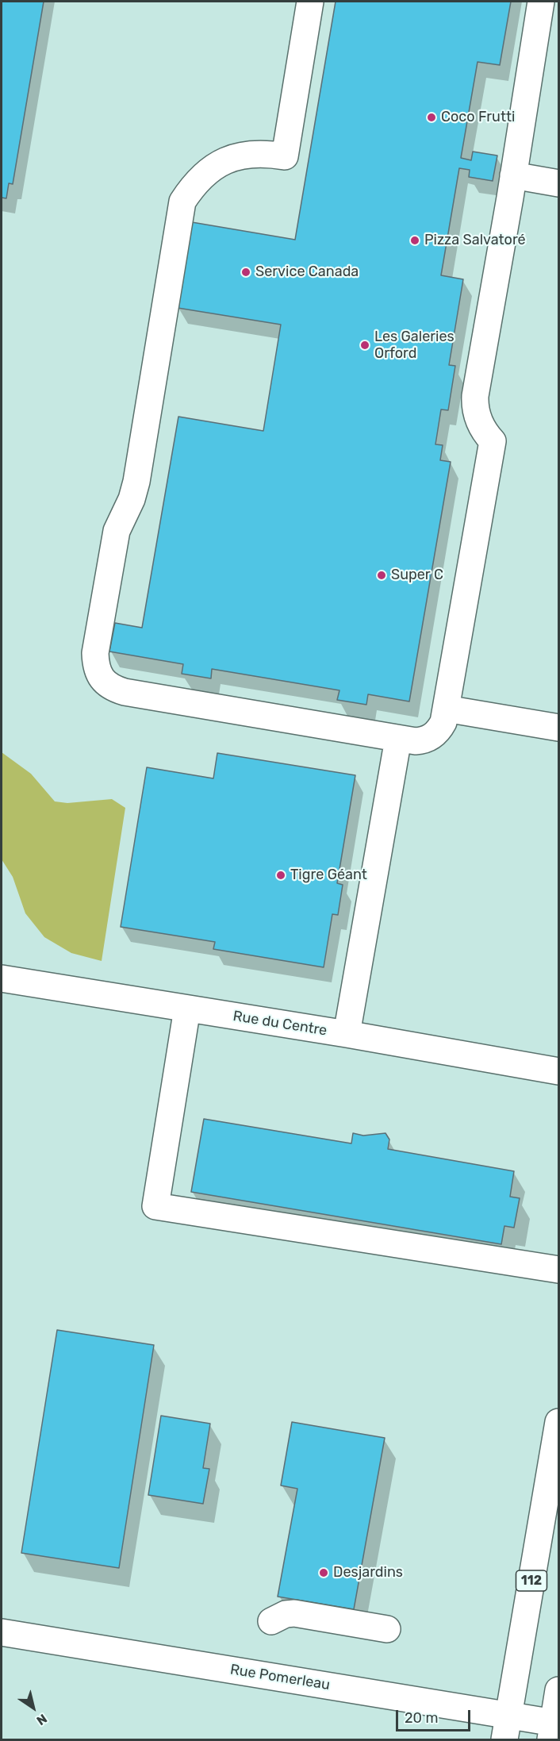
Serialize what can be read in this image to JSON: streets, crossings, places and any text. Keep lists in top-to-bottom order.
{
  "streets": {
    "street": ["Rue du Centre", "112", "Rue Pomerleau"]
  },
  "crossings": [
    ["112", "Rue Pomerleau"]
  ],
  "places": [
    "Coco Frutti",
    "Pizza Salvatoré",
    "Service Canada",
    "Les Galeries Orford",
    "Super C",
    "Tigre Géant",
    "Desjardins"
  ],
  "scale_bar": "20 m",
  "north": "bottom right"
}
